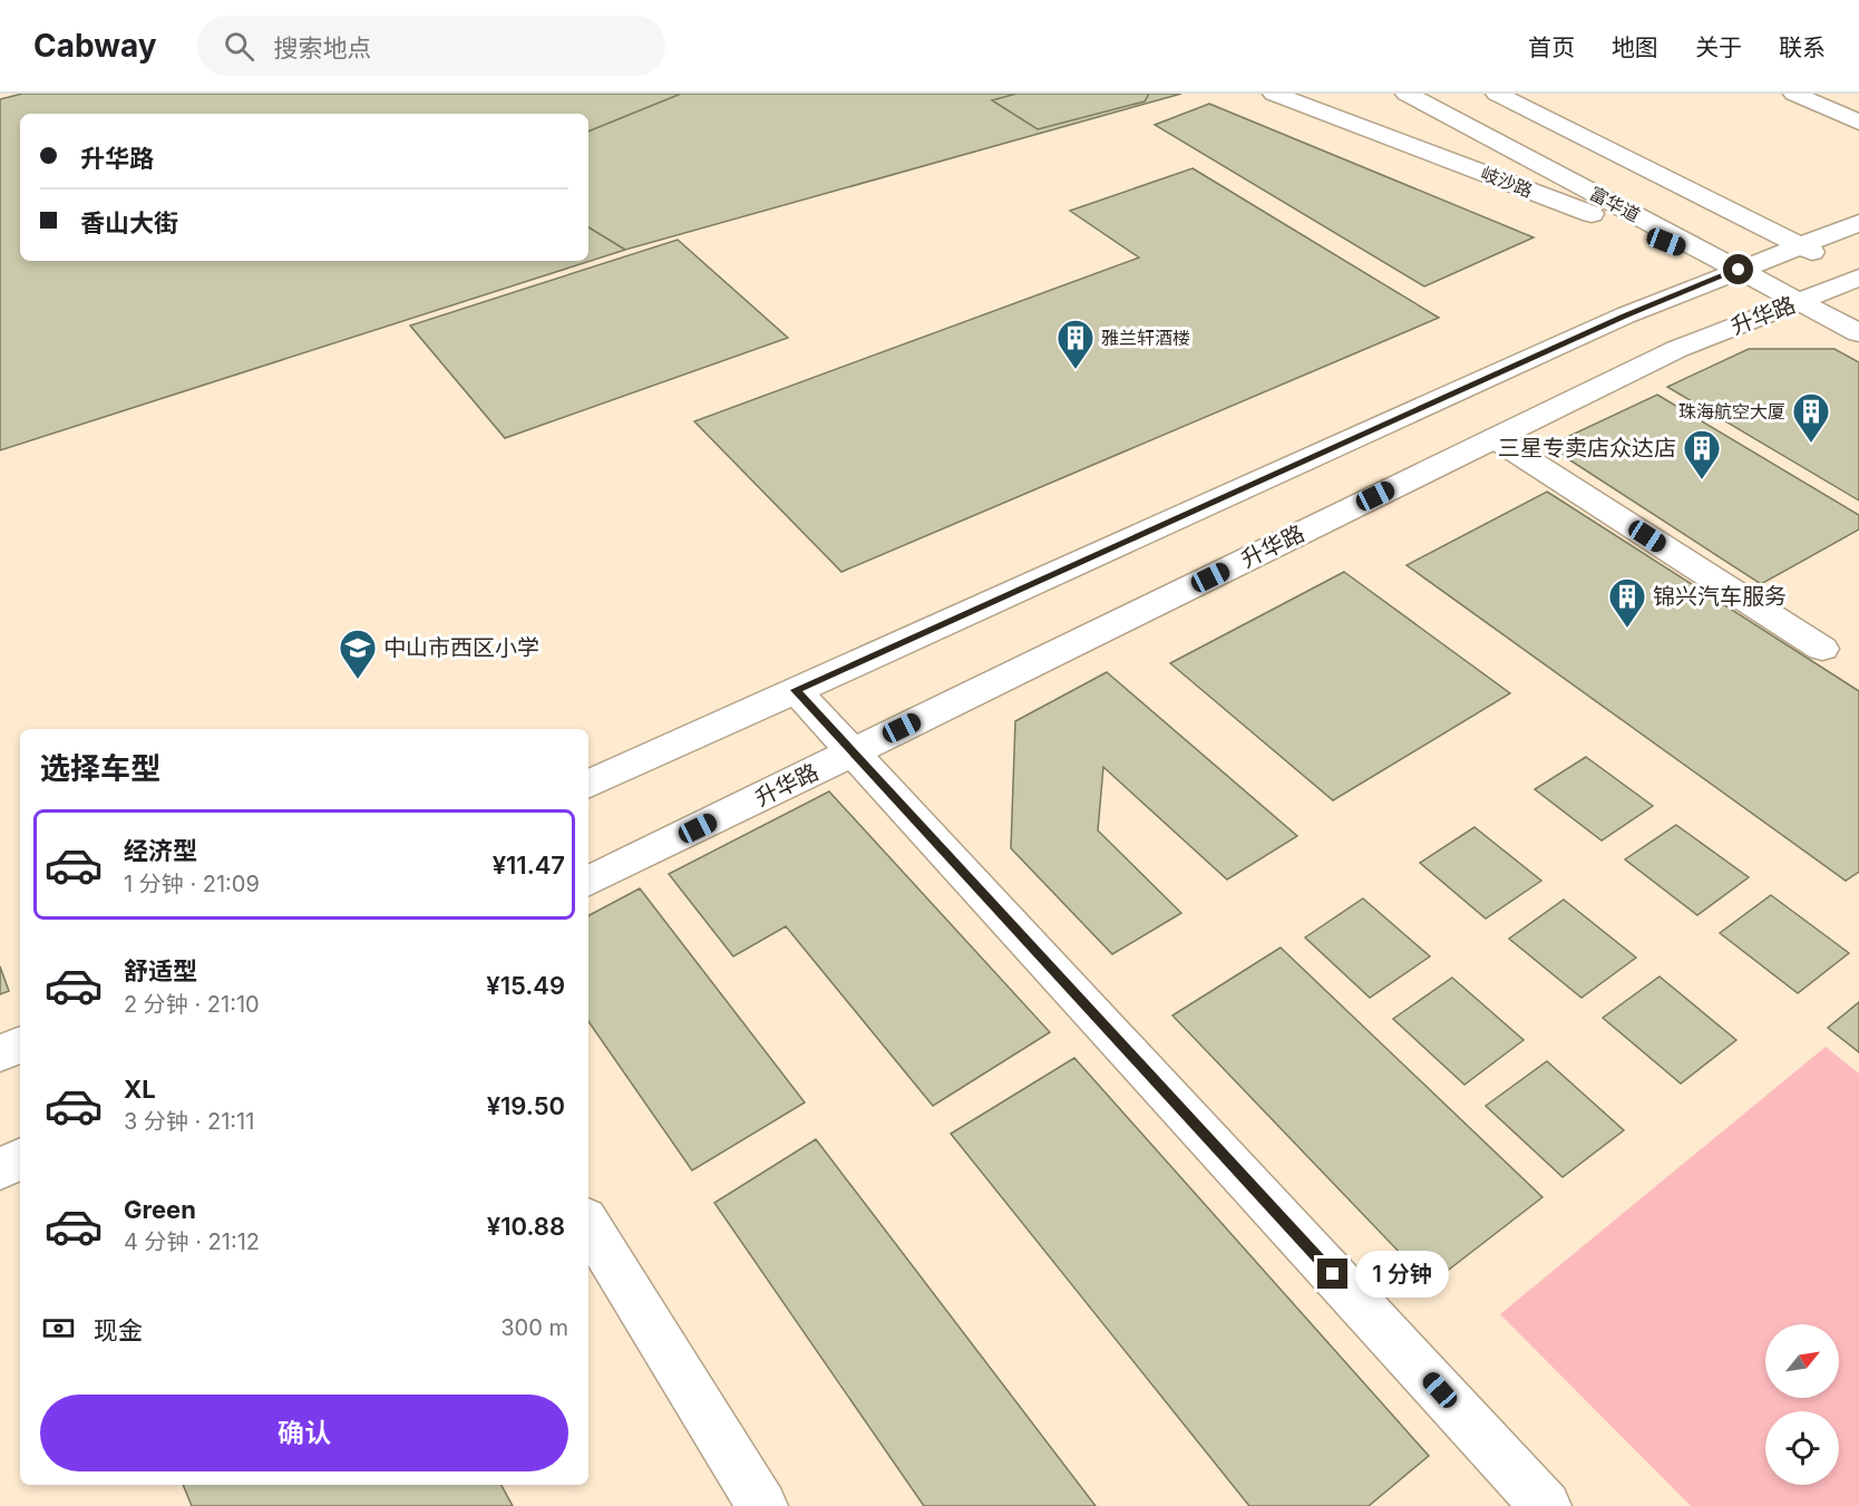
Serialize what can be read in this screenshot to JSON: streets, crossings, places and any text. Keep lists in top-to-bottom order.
{
  "streets": {
    "main road": ["岐沙路", "富华道", "升华路"]
  },
  "crossings": [
    ["岐沙路", "富华道"],
    ["富华道", "升华路"]
  ],
  "places": {
    "building": [
      "雅兰轩酒楼",
      "珠海航空大厦",
      "三星专卖店众达店",
      "锦兴汽车服务"
    ],
    "school or university": ["中山市西区小学"]
  },
  "north": "top right",
  "page": {
    "header": "Cabway",
    "search": "搜索地点",
    "nav": [
      "首页",
      "地图",
      "关于",
      "联系"
    ],
    "banner": ["升华路", "香山大街"],
    "heading": "选择车型",
    "list": [
      {
        "name": "经济型",
        "note": "1 分钟 · 21:09",
        "value": "¥11.47"
      },
      {
        "name": "舒适型",
        "note": "2 分钟 · 21:10",
        "value": "¥15.49"
      },
      {
        "name": "XL",
        "note": "3 分钟 · 21:11",
        "value": "¥19.50"
      },
      {
        "name": "Green",
        "note": "4 分钟 · 21:12",
        "value": "¥10.88"
      }
    ],
    "bubble": "1 分钟",
    "pay": ["现金", "300 m"],
    "buttons": "确认"
  }
}
